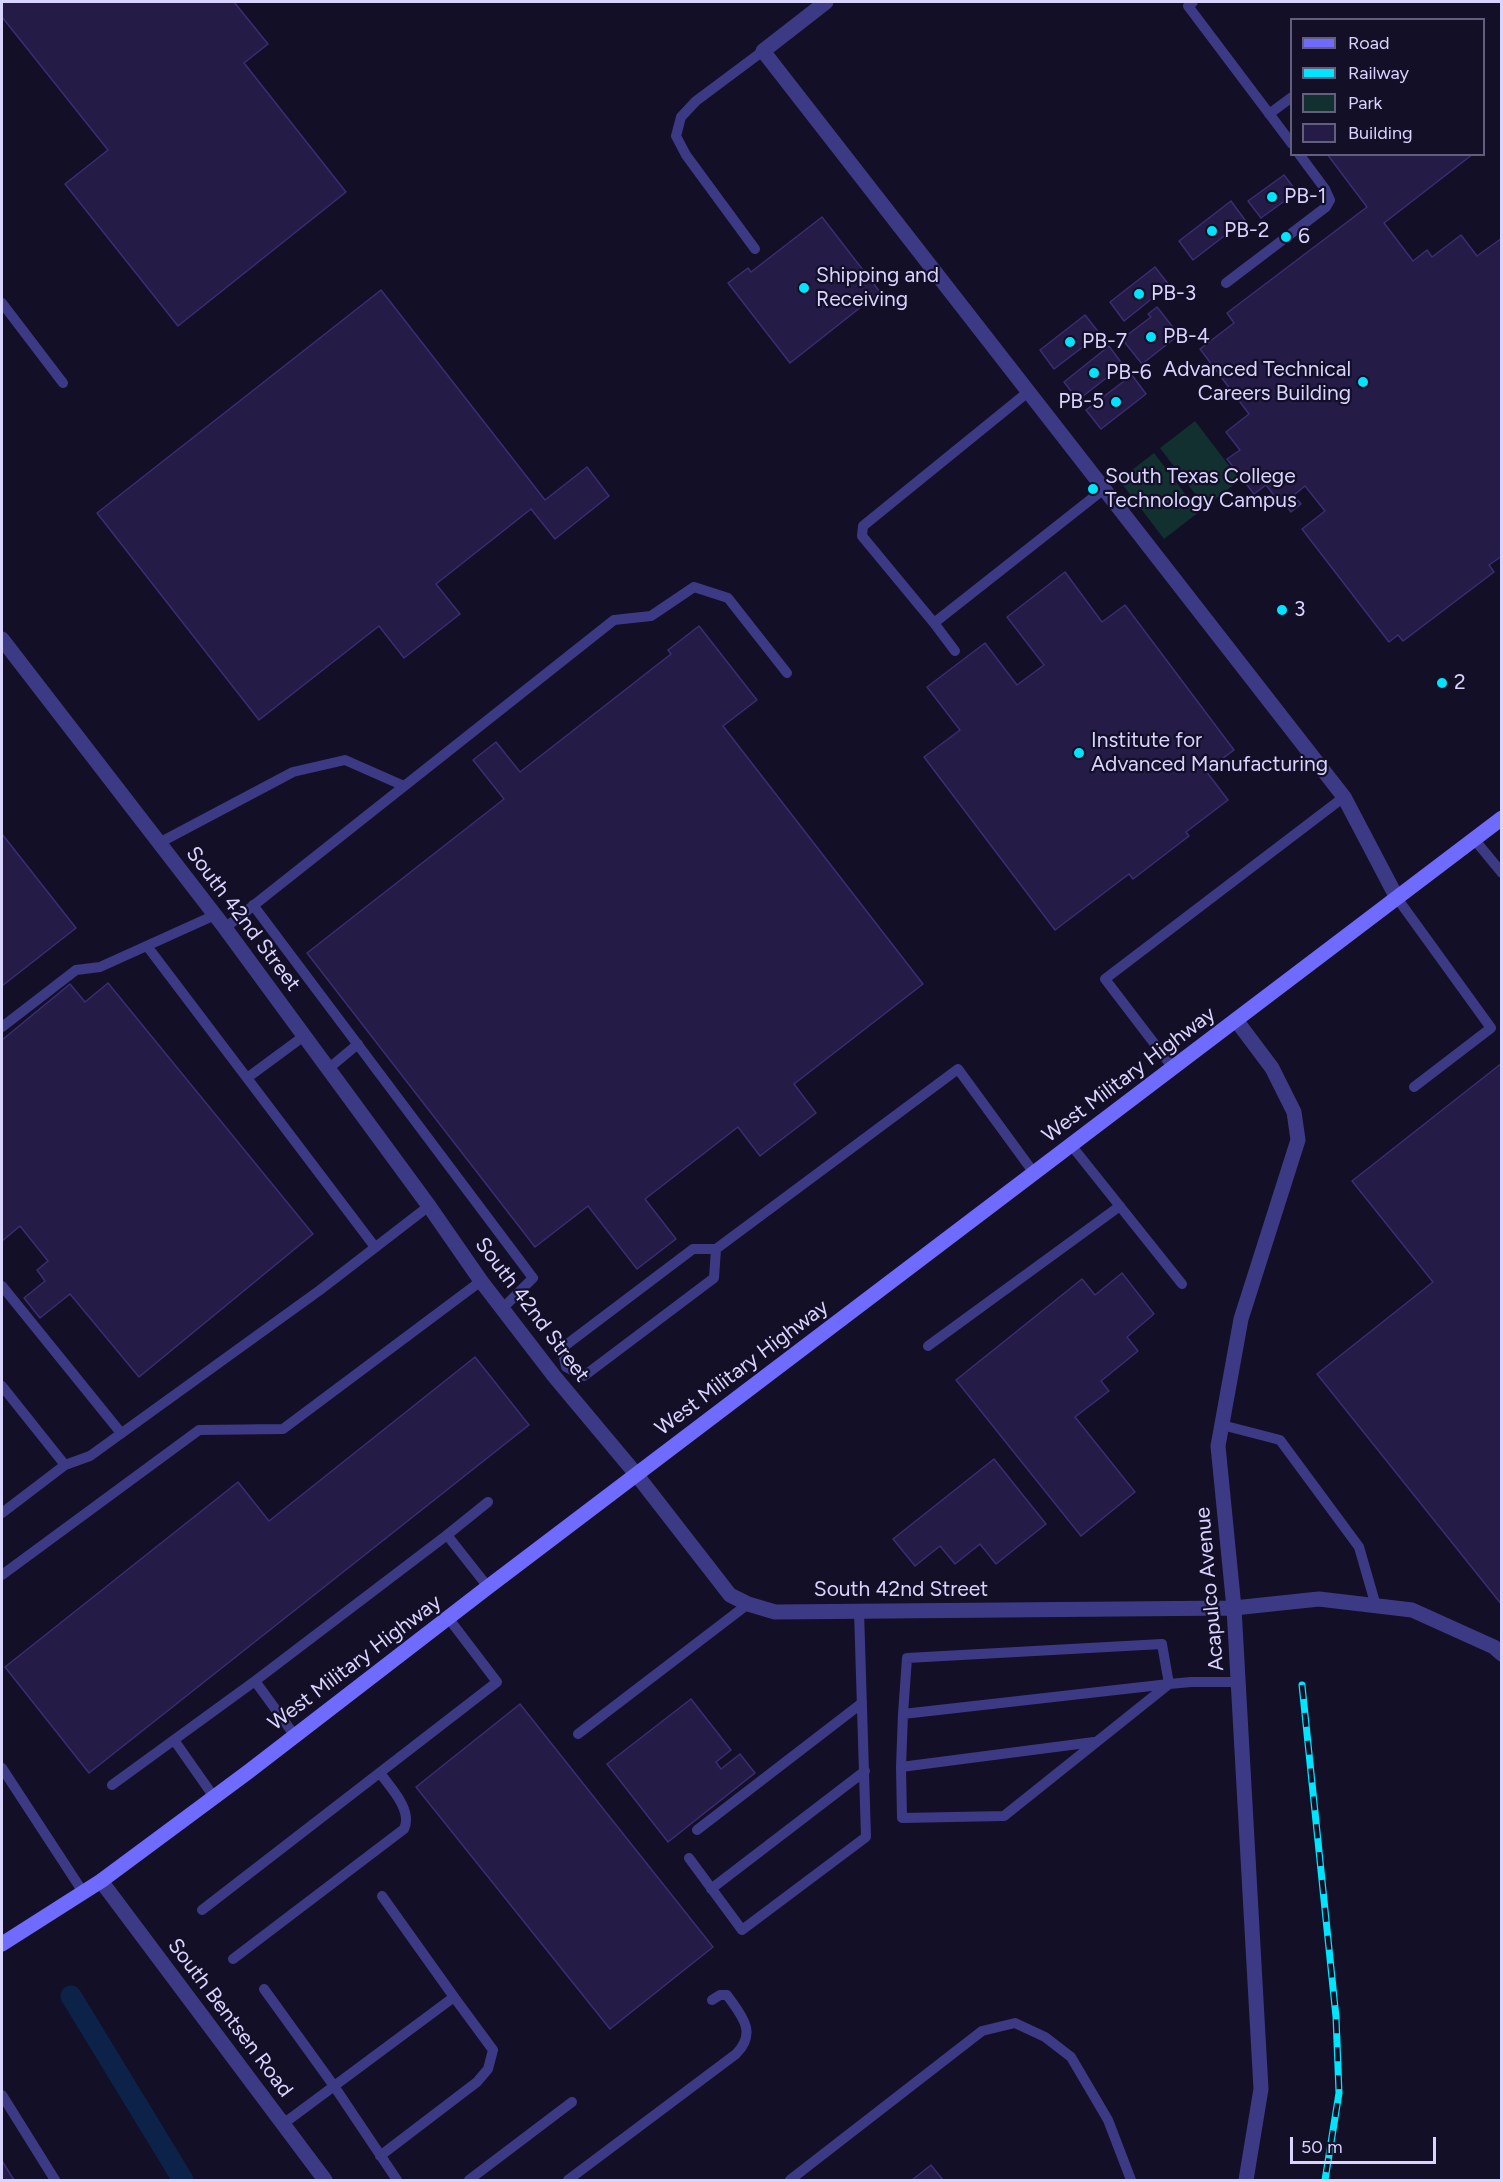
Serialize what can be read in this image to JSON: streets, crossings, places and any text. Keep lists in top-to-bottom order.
{
  "streets": {
    "main road": ["West Military Highway"],
    "street": ["South 42nd Street", "Acapulco Avenue", "South Bentsen Road"]
  },
  "crossings": [
    ["South 42nd Street", "West Military Highway"],
    ["South 42nd Street", "Acapulco Avenue"],
    ["West Military Highway", "Acapulco Avenue"],
    ["West Military Highway", "South Bentsen Road"]
  ],
  "places": [
    "PB-1",
    "PB-2",
    "6",
    "Shipping and Receiving",
    "PB-3",
    "PB-4",
    "PB-7",
    "PB-6",
    "Advanced Technical Careers Building",
    "PB-5",
    "South Texas College Technology Campus",
    "3",
    "2",
    "Institute for Advanced Manufacturing"
  ],
  "legend": [
    "Road",
    "Railway",
    "Park",
    "Building"
  ],
  "scale_bar": "50 m"
}
